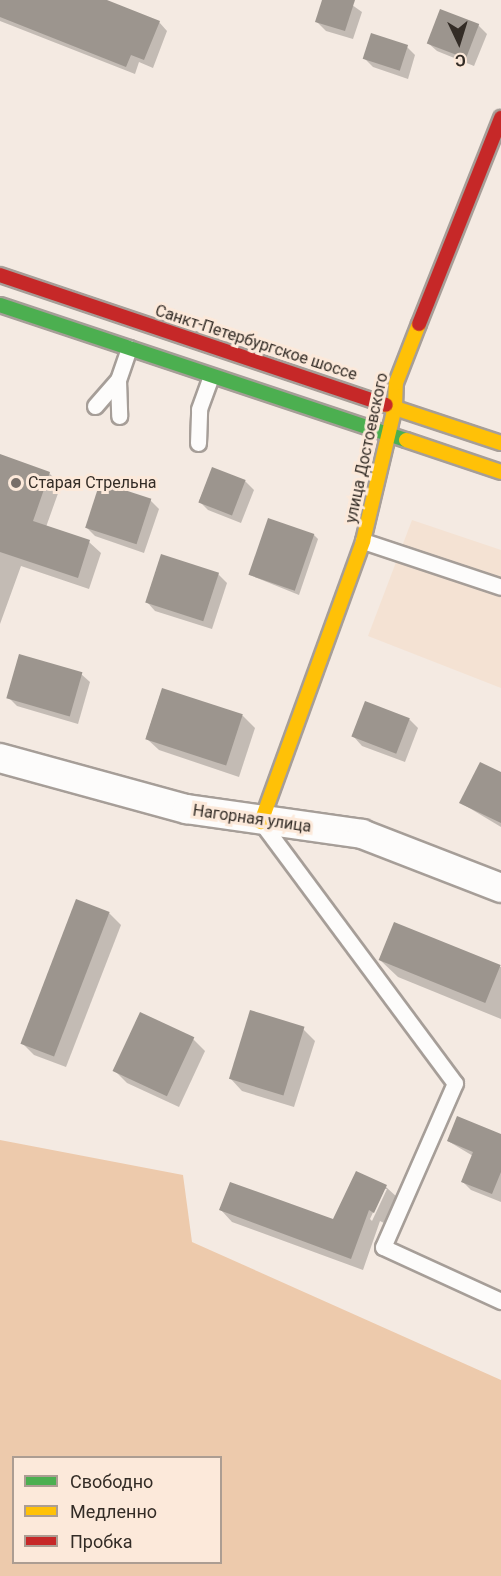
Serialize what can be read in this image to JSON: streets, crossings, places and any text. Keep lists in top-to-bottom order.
{
  "streets": {
    "main road": ["Санкт-Петербургское шоссе", "улица Достоевского"],
    "street": ["Нагорная улица"]
  },
  "crossings": [
    ["Санкт-Петербургское шоссе", "улица Достоевского"],
    ["улица Достоевского", "Нагорная улица"]
  ],
  "places": ["Старая Стрельна"],
  "legend": ["Свободно", "Медленно", "Пробка"],
  "north": "bottom"
}
